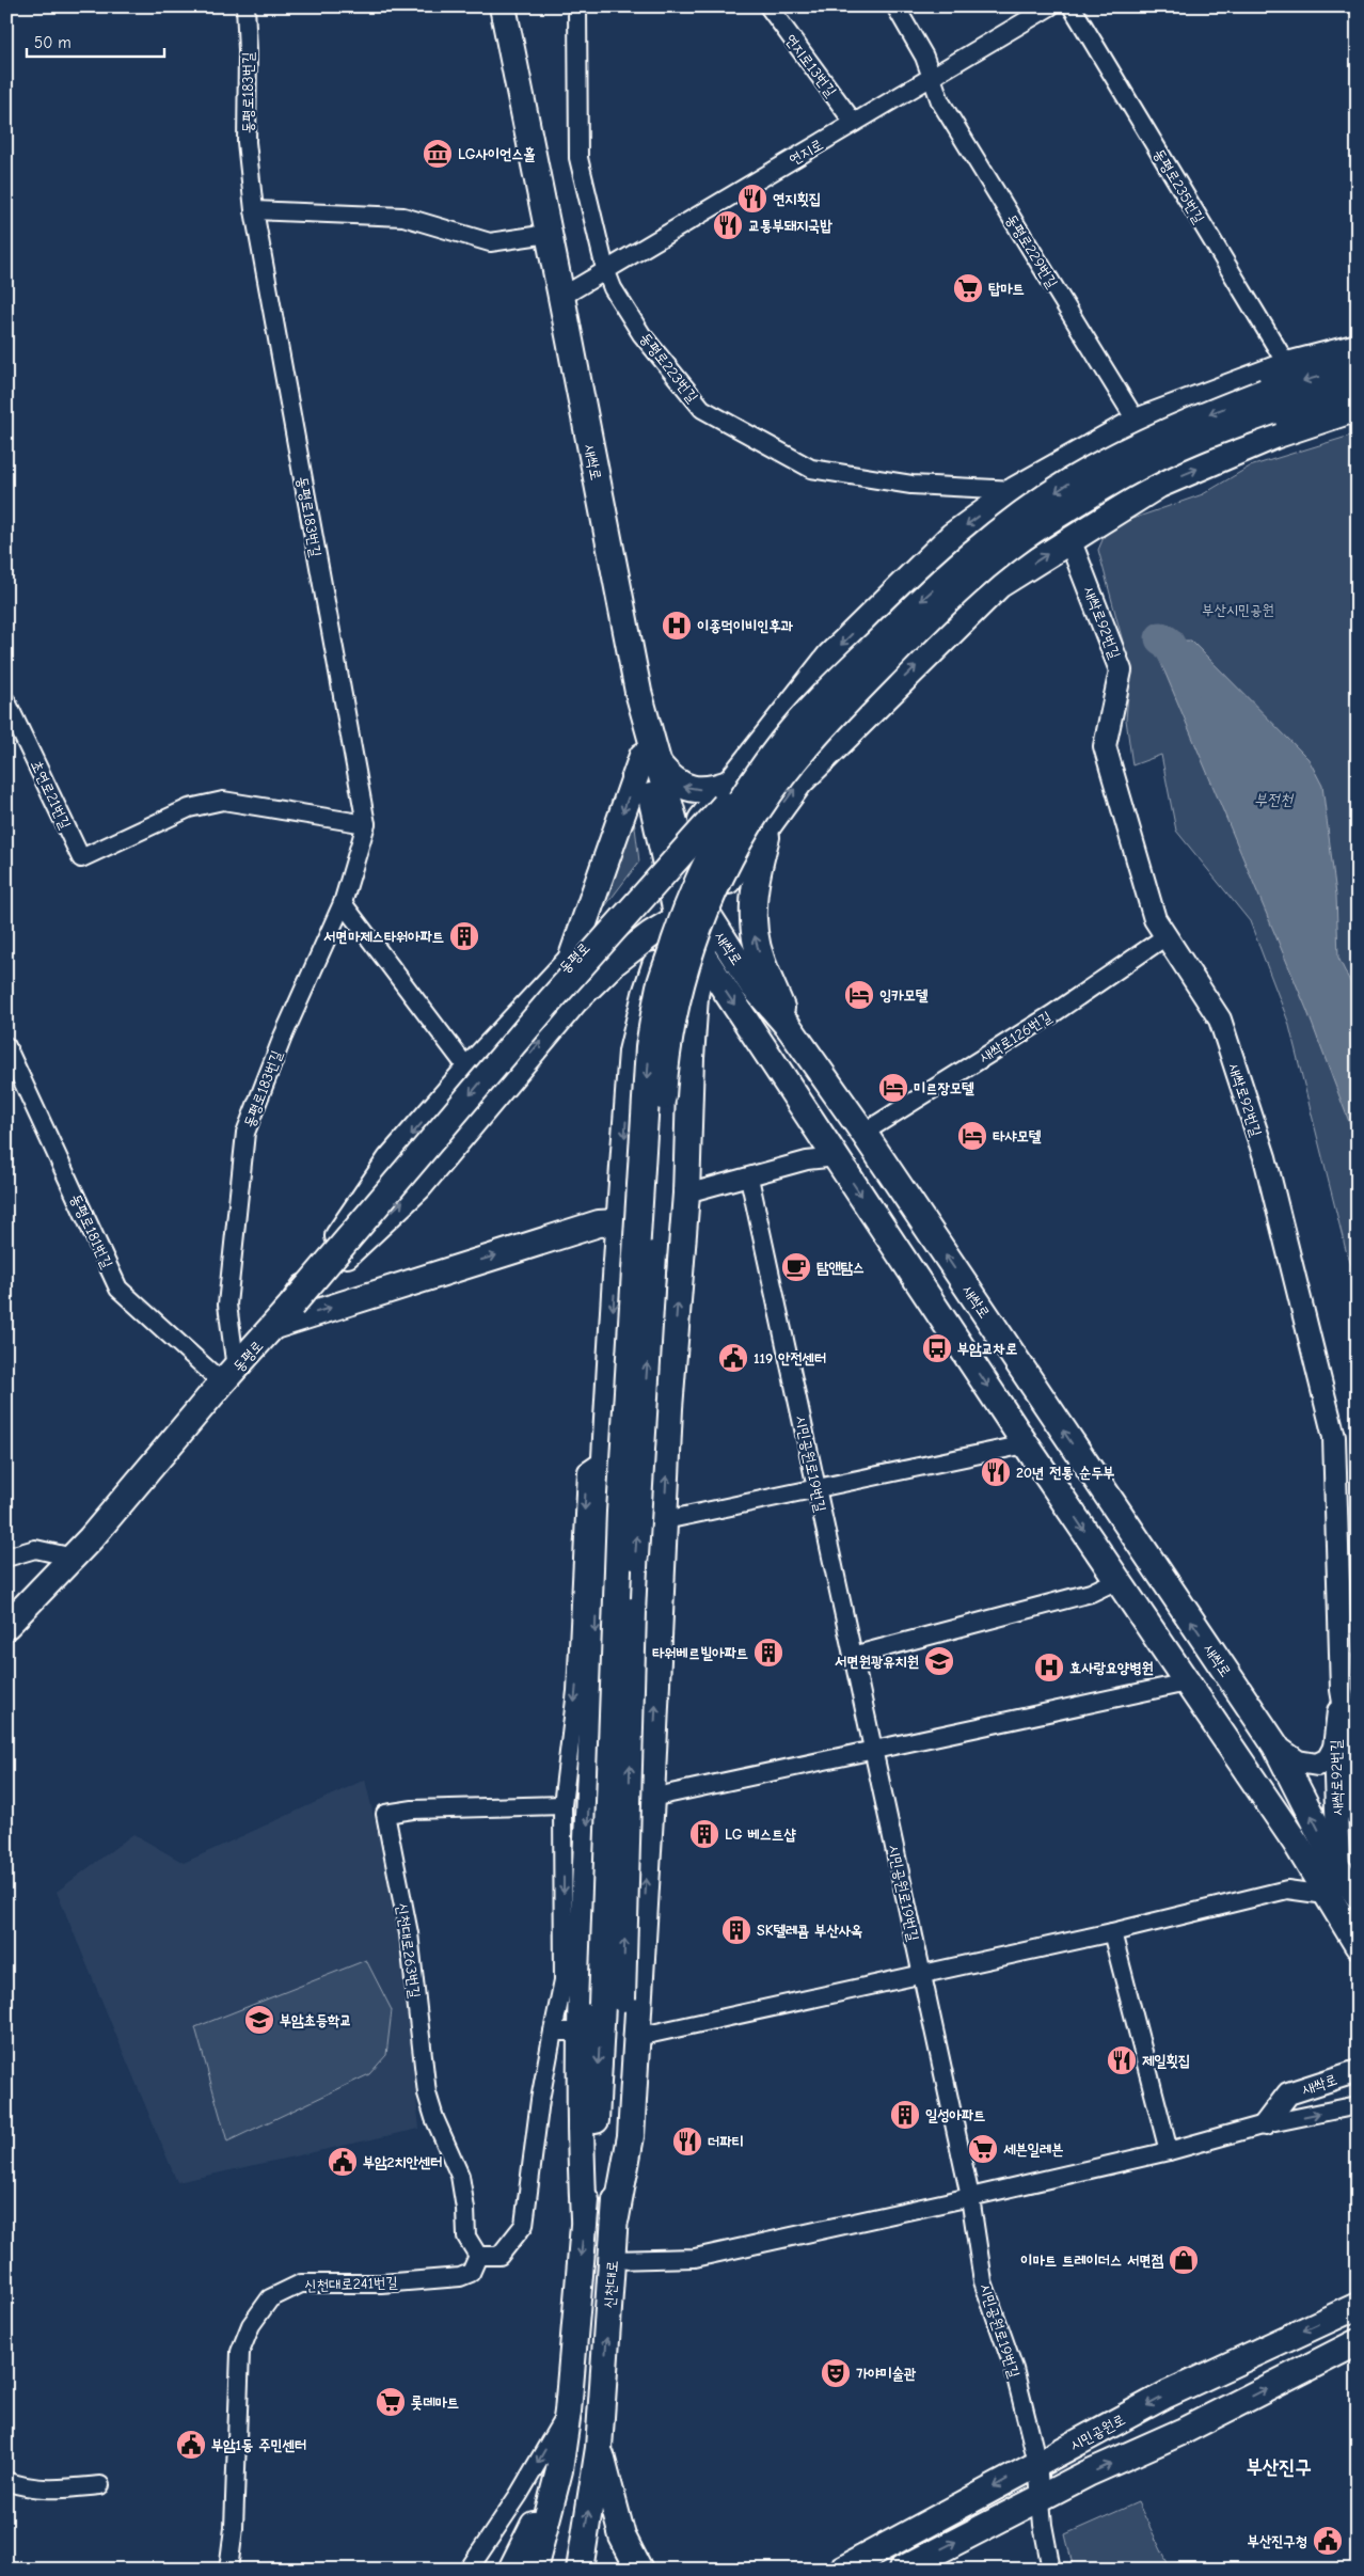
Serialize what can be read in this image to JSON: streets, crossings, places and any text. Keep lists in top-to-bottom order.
{
  "streets": {
    "main road": [
      "새싹로",
      "동평로",
      "신천대로",
      "시민공원로"
    ],
    "street": [
      "연지로13번길",
      "동평로183번길",
      "연지로",
      "동평로235번길",
      "동평로229번길",
      "동평로223번길",
      "새싹로92번길",
      "초연로21번길",
      "새싹로126번길",
      "동평로181번길",
      "시민공원로19번길",
      "신천대로263번길",
      "신천대로241번길"
    ]
  },
  "crossings": [
    ["연지로13번길", "연지로"],
    ["동평로183번길", "초연로21번길"],
    ["동평로183번길", "동평로"],
    ["동평로183번길", "동평로181번길"],
    ["연지로", "동평로229번길"],
    ["연지로", "동평로223번길"],
    ["연지로", "새싹로"],
    ["동평로235번길", "동평로"],
    ["동평로229번길", "동평로"],
    ["동평로223번길", "동평로"],
    ["새싹로", "새싹로92번길"],
    ["새싹로", "동평로"],
    ["새싹로", "새싹로126번길"],
    ["새싹로92번길", "새싹로126번길"],
    ["동평로", "동평로181번길"],
    ["시민공원로19번길", "시민공원로"],
    ["신천대로263번길", "신천대로241번길"]
  ],
  "districts": ["부산진구"],
  "water": ["부전천"],
  "parks": ["부산시민공원"],
  "places": {
    "museum": ["LG사이언스홀"],
    "restaurant": [
      "연지횟집",
      "교통부돼지국밥",
      "20년 전통 순두부",
      "제일횟집",
      "더파티"
    ],
    "supermarket": ["탑마트", "세븐일레븐", "롯데마트"],
    "hospital": ["이종덕이비인후과", "효사랑요양병원"],
    "building": [
      "서면마제스타워아파트",
      "타워베르빌아파트",
      "LG 베스트샵",
      "SK텔레콤 부산사옥",
      "일성아파트"
    ],
    "hotel": ["잉카모텔", "미르장모텔", "타샤모텔"],
    "cafe": ["탐앤탐스"],
    "bus stop": ["부암교차로"],
    "public building": [
      "119 안전센터",
      "부암2치안센터",
      "부암1동 주민센터",
      "부산진구청"
    ],
    "school or university": ["서면원광유치원", "부암초등학교"],
    "shop": ["이마트 트레이더스 서면점"],
    "theatre": ["가야미술관"]
  },
  "scale_bar": "50 m"
}
